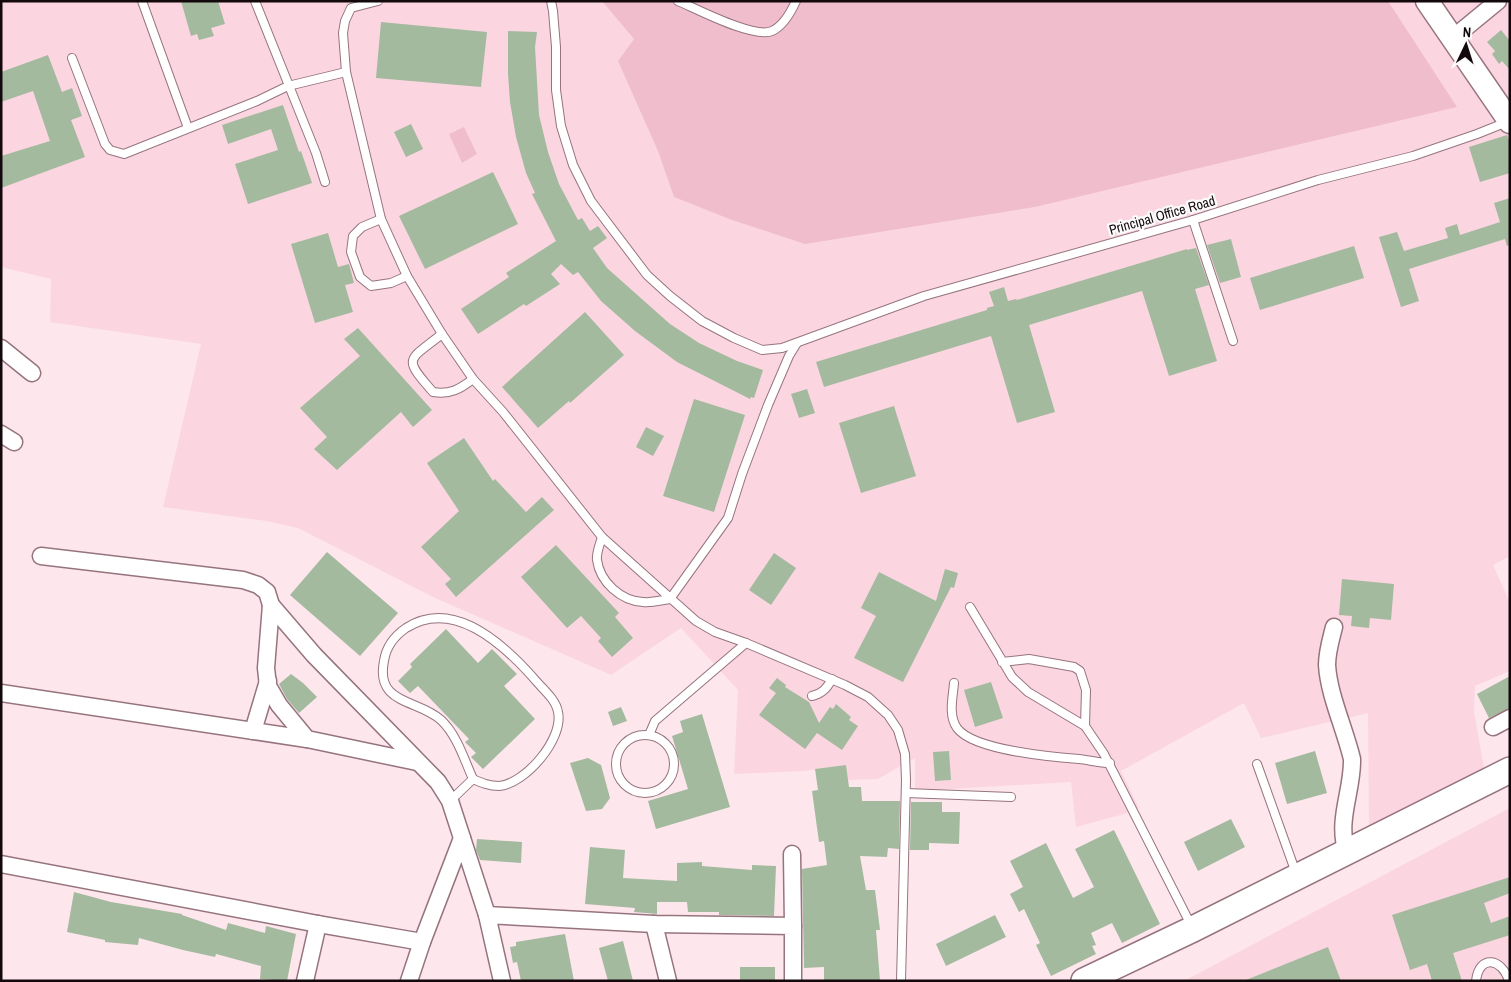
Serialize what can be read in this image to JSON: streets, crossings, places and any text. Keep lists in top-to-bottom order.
{
  "streets": {
    "lane": ["Principal Office Road"]
  },
  "north": "top"
}
